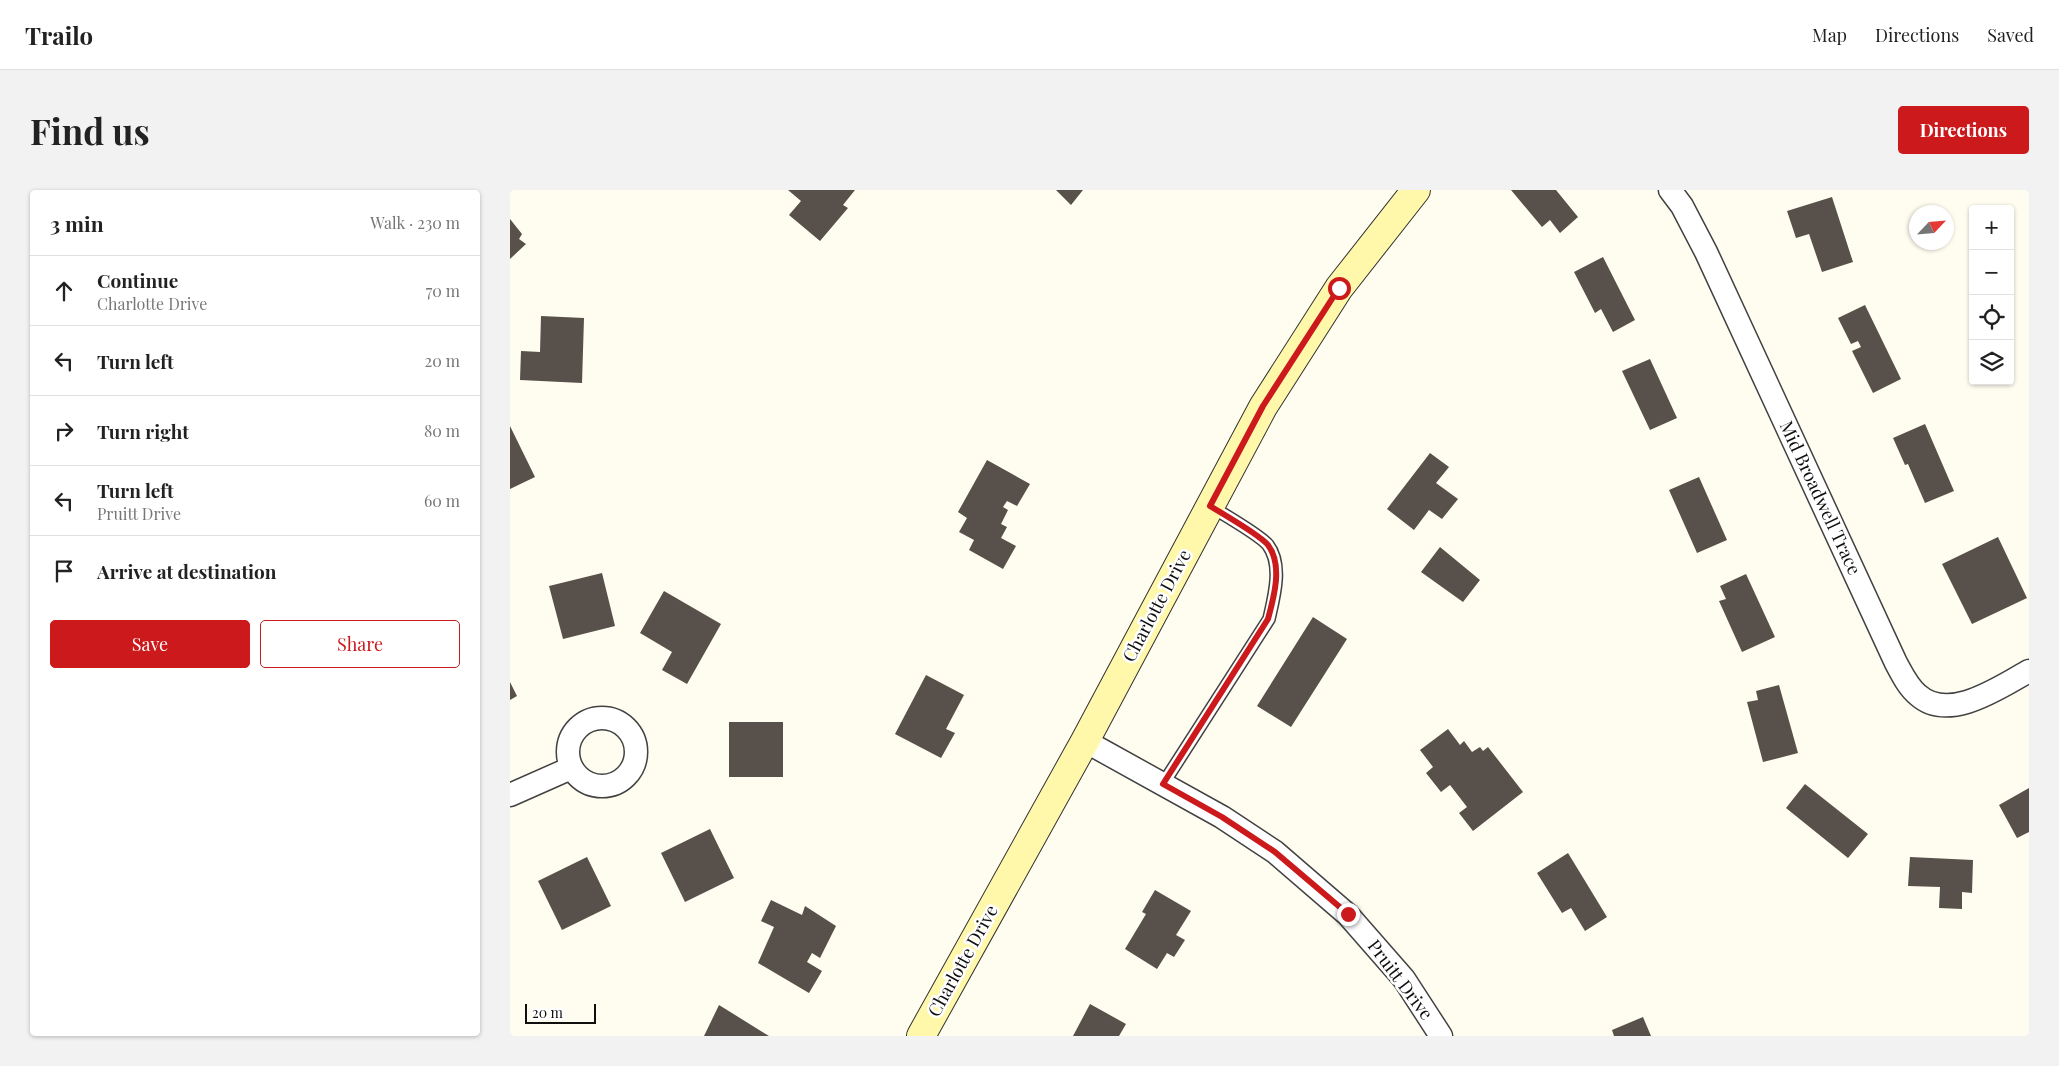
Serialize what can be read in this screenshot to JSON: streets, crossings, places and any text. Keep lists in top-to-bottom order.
{
  "streets": {
    "street": ["Mid Broadwell Trace", "Charlotte Drive", "Pruitt Drive"]
  },
  "crossings": [
    ["Charlotte Drive", "Pruitt Drive"]
  ],
  "scale_bar": "20 m",
  "north": "top right",
  "page": {
    "header": "Trailo",
    "nav": ["Map", "Directions", "Saved"],
    "buttons": [
      "Directions",
      ["Save", "Share"]
    ],
    "title": "Find us",
    "heading": ["3 min", "Walk · 230 m"],
    "map_buttons": ["+", "−"],
    "list": [
      ["Continue", "Charlotte Drive", "70 m"],
      ["Turn left", "20 m"],
      ["Turn right", "80 m"],
      ["Turn left", "Pruitt Drive", "60 m"],
      "Arrive at destination"
    ],
    "scale": "20 m"
  }
}
